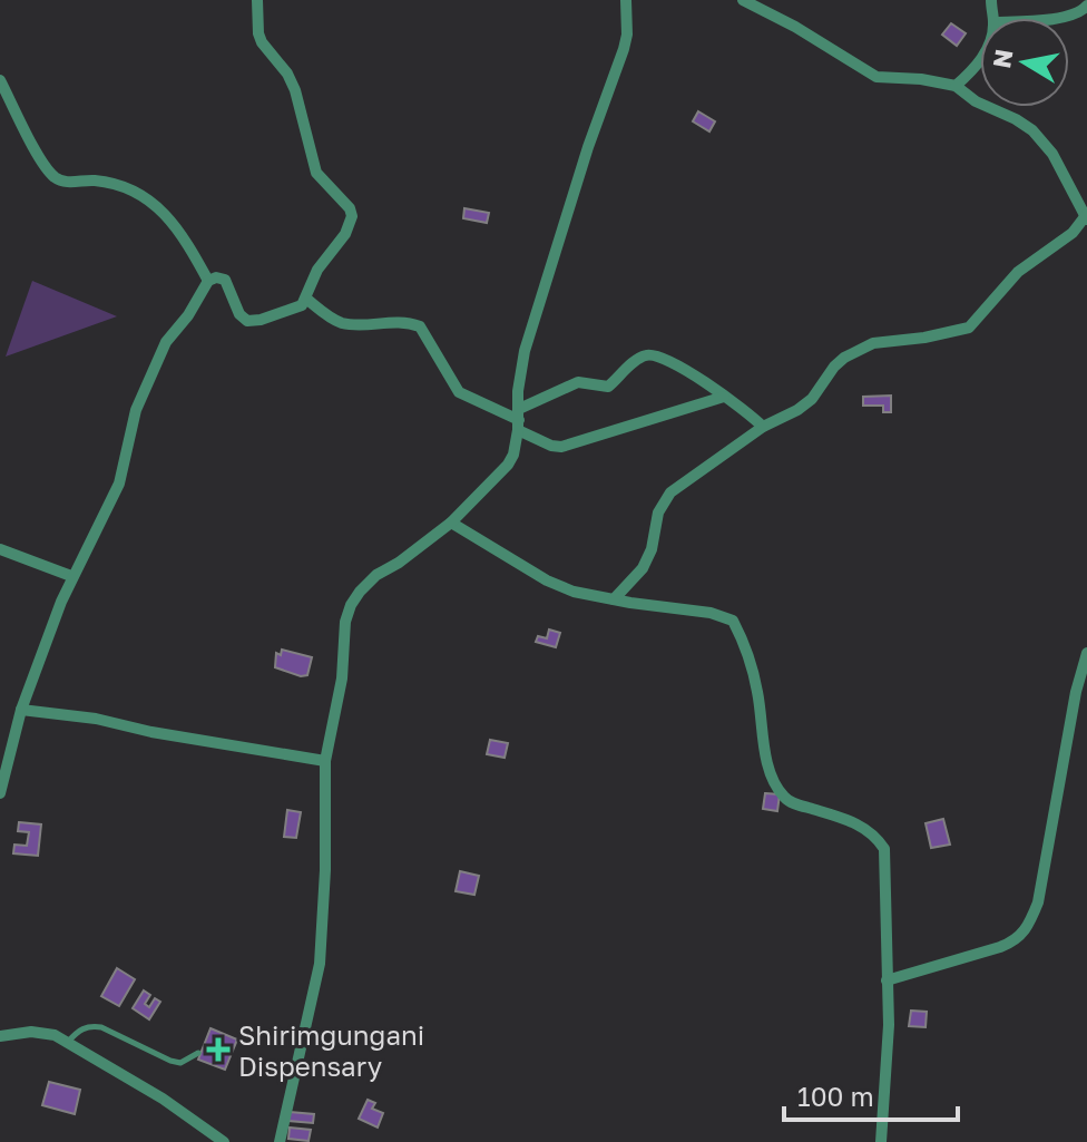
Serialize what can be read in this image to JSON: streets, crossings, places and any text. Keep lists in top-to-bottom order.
{
  "places": {
    "health": ["Shirimgungani Dispensary"]
  },
  "scale_bar": "100 m",
  "north": "left"
}
